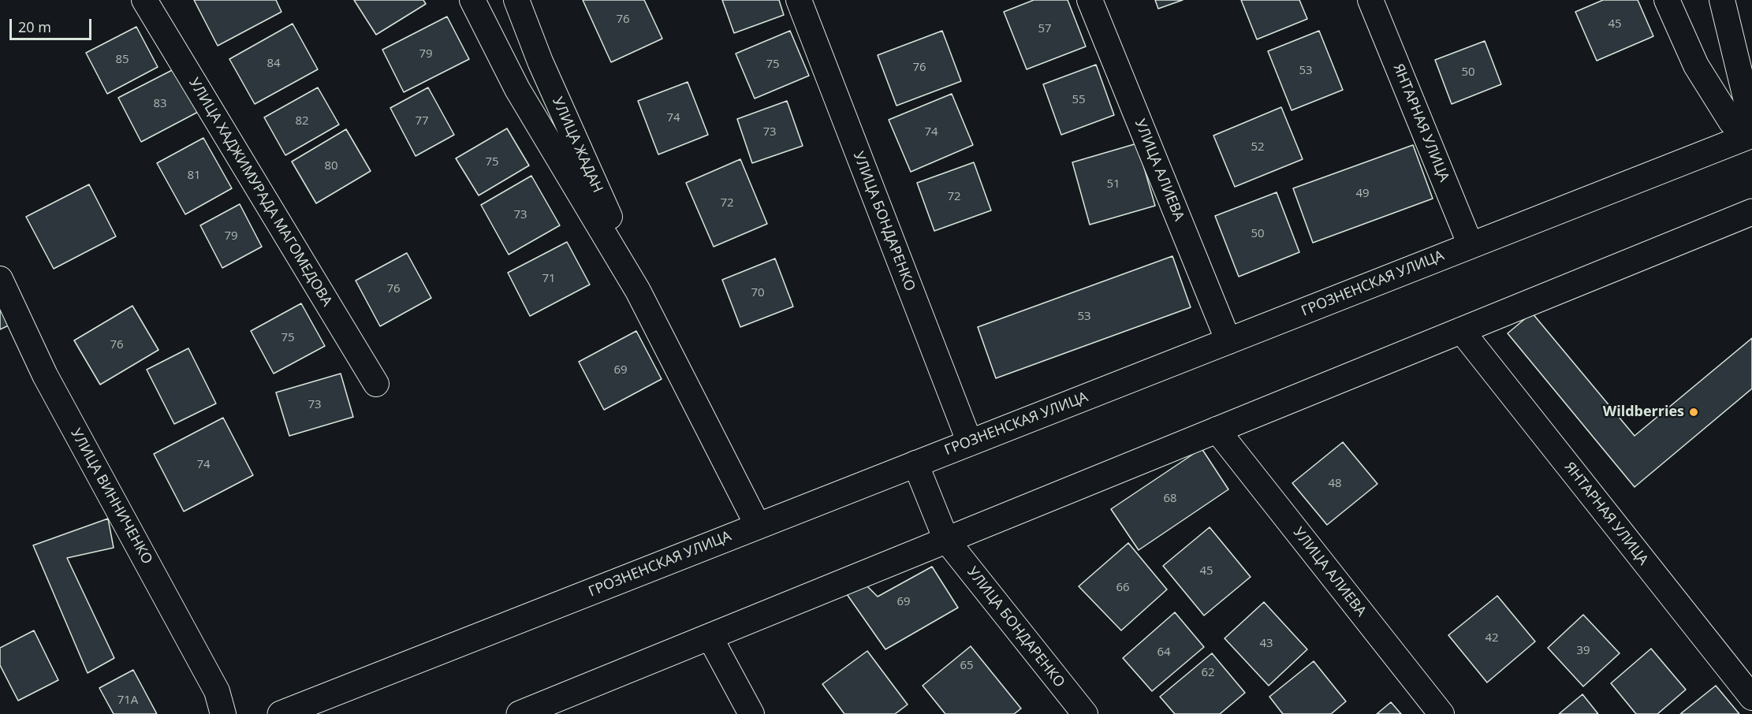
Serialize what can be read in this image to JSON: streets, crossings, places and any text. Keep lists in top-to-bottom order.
{
  "streets": {
    "street": [
      "ЯНТАРНАЯ УЛИЦА",
      "УЛИЦА ЖАДАН",
      "УЛИЦА АЛИЕВА",
      "УЛИЦА ХАДЖИМУРАДА МАГОМЕДОВА",
      "УЛИЦА БОНДАРЕНКО",
      "ГРОЗНЕНСКАЯ УЛИЦА",
      "УЛИЦА ВИННИЧЕНКО"
    ]
  },
  "crossings": [
    ["ЯНТАРНАЯ УЛИЦА", "ГРОЗНЕНСКАЯ УЛИЦА"],
    ["УЛИЦА АЛИЕВА", "ГРОЗНЕНСКАЯ УЛИЦА"],
    ["УЛИЦА БОНДАРЕНКО", "ГРОЗНЕНСКАЯ УЛИЦА"]
  ],
  "places": ["Wildberries"],
  "house_numbers": [
    "76",
    "45",
    "57",
    "79",
    "85",
    "84",
    "75",
    "76",
    "53",
    "50",
    "55",
    "83",
    "74",
    "82",
    "77",
    "73",
    "74",
    "52",
    "75",
    "80",
    "81",
    "51",
    "49",
    "72",
    "72",
    "73",
    "50",
    "79",
    "71",
    "76",
    "70",
    "53",
    "75",
    "76",
    "69",
    "73",
    "74",
    "48",
    "68",
    "45",
    "66",
    "69",
    "42",
    "43",
    "39",
    "64",
    "65",
    "62",
    "71А"
  ],
  "scale_bar": "20 m"
}
